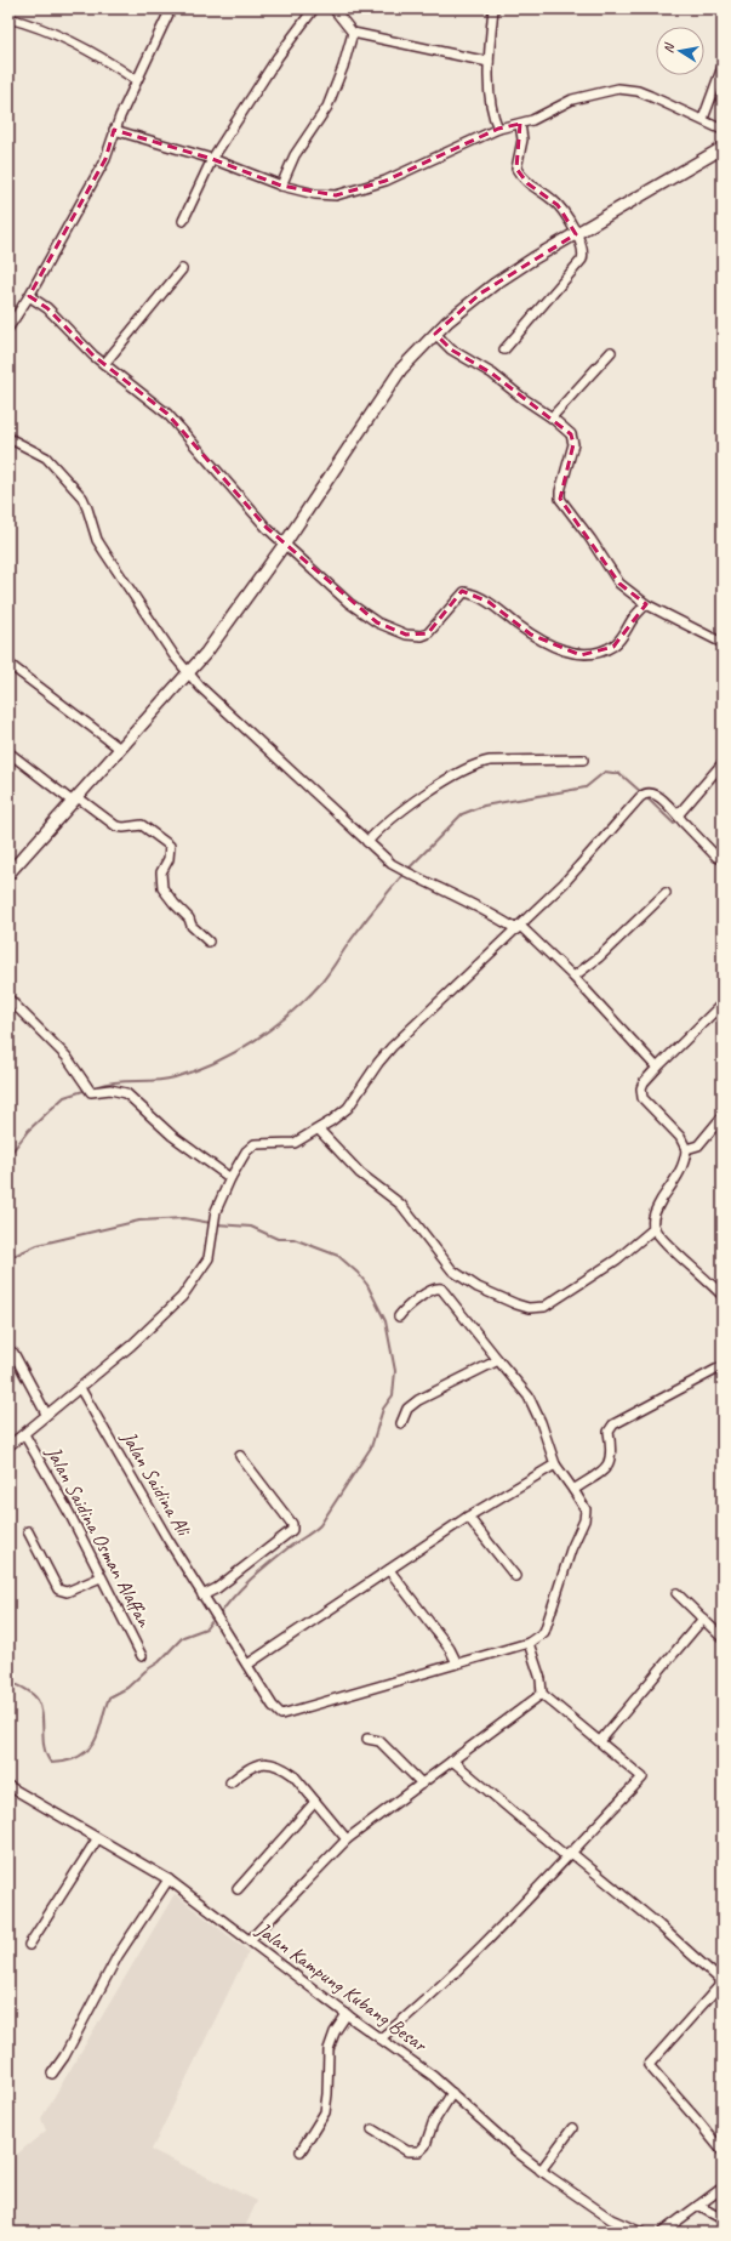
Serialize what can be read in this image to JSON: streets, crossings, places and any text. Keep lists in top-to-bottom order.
{
  "streets": {
    "street": ["Jalan Saidina Ali", "Jalan Saidina Osman Alaffan", "Jalan Kampung Kubang Besar"]
  },
  "north": "left"
}
